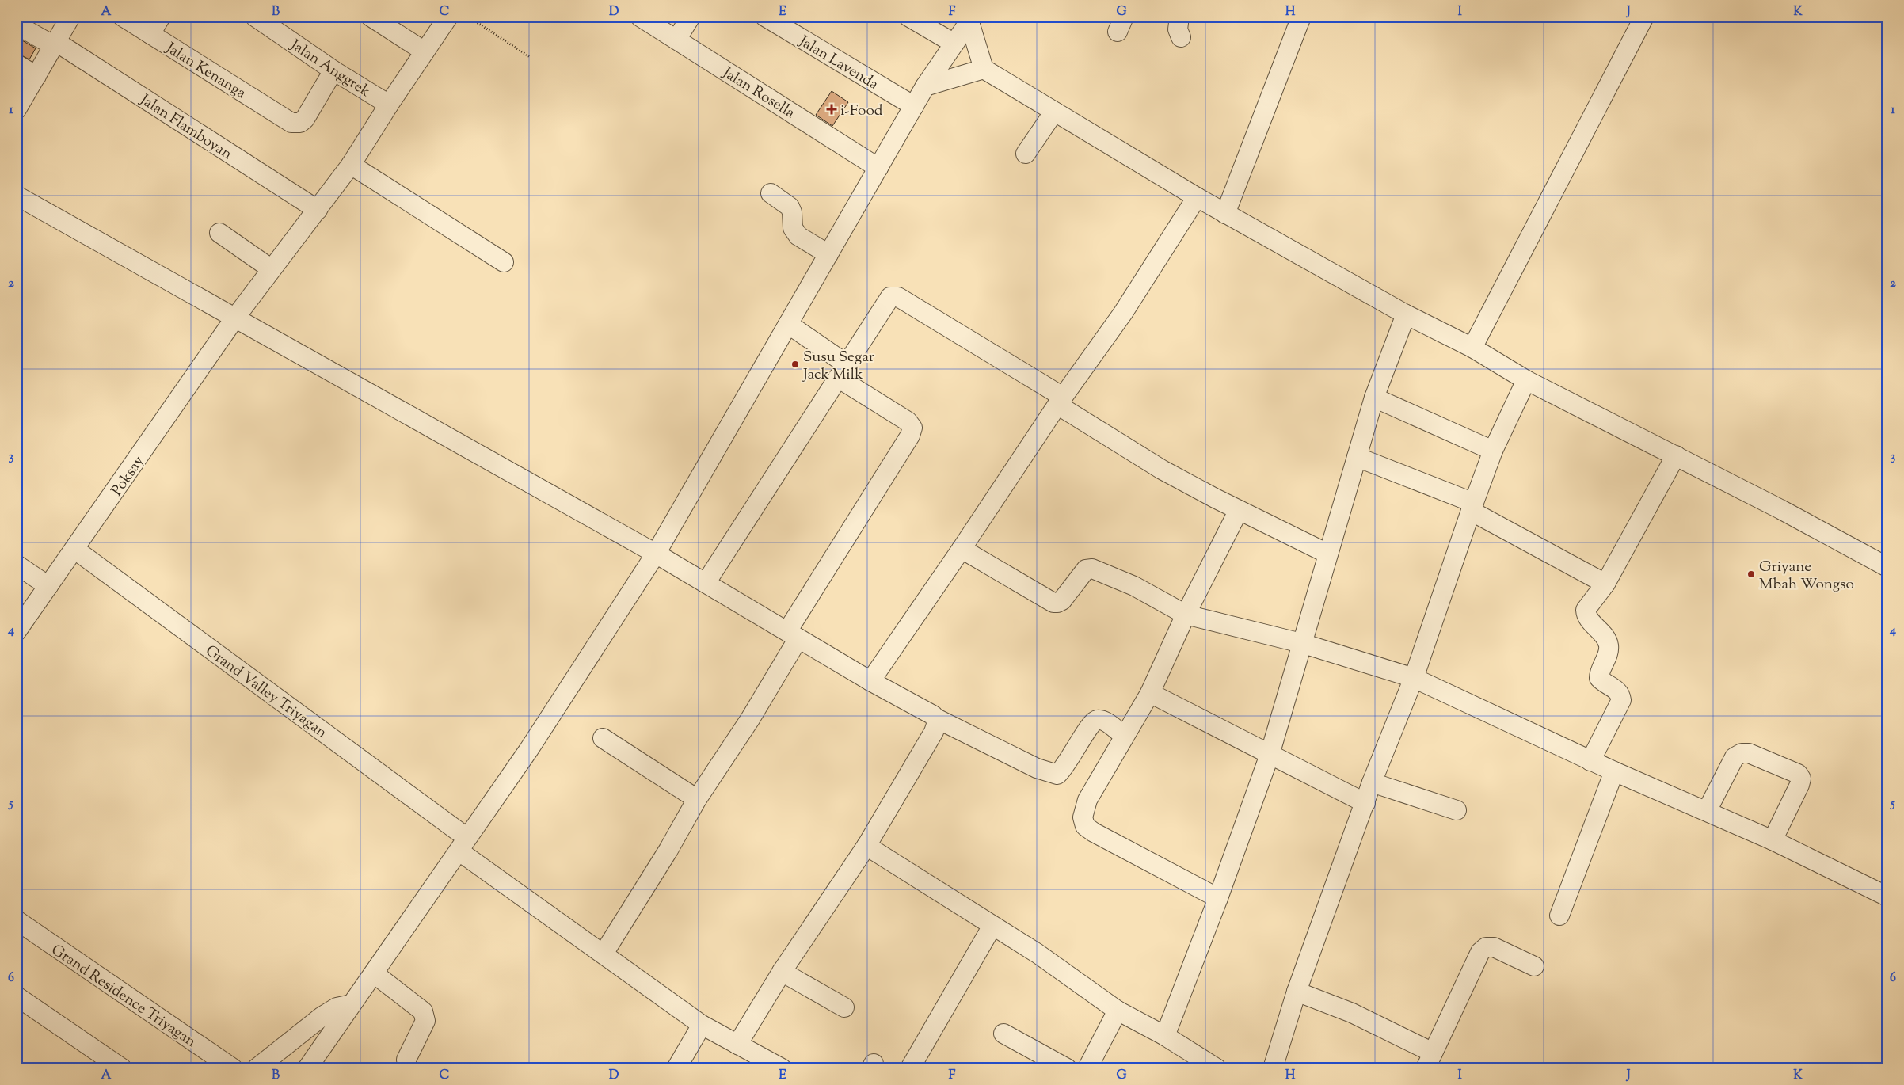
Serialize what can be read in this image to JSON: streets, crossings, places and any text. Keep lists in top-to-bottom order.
{
  "streets": {
    "street": [
      "Jalan Lavenda",
      "Jalan Anggrek",
      "Jalan Kenanga",
      "Jalan Rosella",
      "Jalan Flamboyan",
      "Poksay",
      "Grand Valley Triyagan",
      "Grand Residence Triyagan"
    ]
  },
  "crossings": [
    ["Jalan Anggrek", "Jalan Kenanga"],
    ["Jalan Anggrek", "Poksay"],
    ["Jalan Flamboyan", "Poksay"],
    ["Poksay", "Grand Valley Triyagan"]
  ],
  "places": {
    "health": ["i-Food"],
    "other": ["Susu Segar Jack Milk", "Griyane Mbah Wongso"]
  },
  "grid": {
    "columns": [
      "A",
      "B",
      "C",
      "D",
      "E",
      "F",
      "G",
      "H",
      "I",
      "J",
      "K"
    ],
    "rows": [
      "1",
      "2",
      "3",
      "4",
      "5",
      "6"
    ]
  }
}
